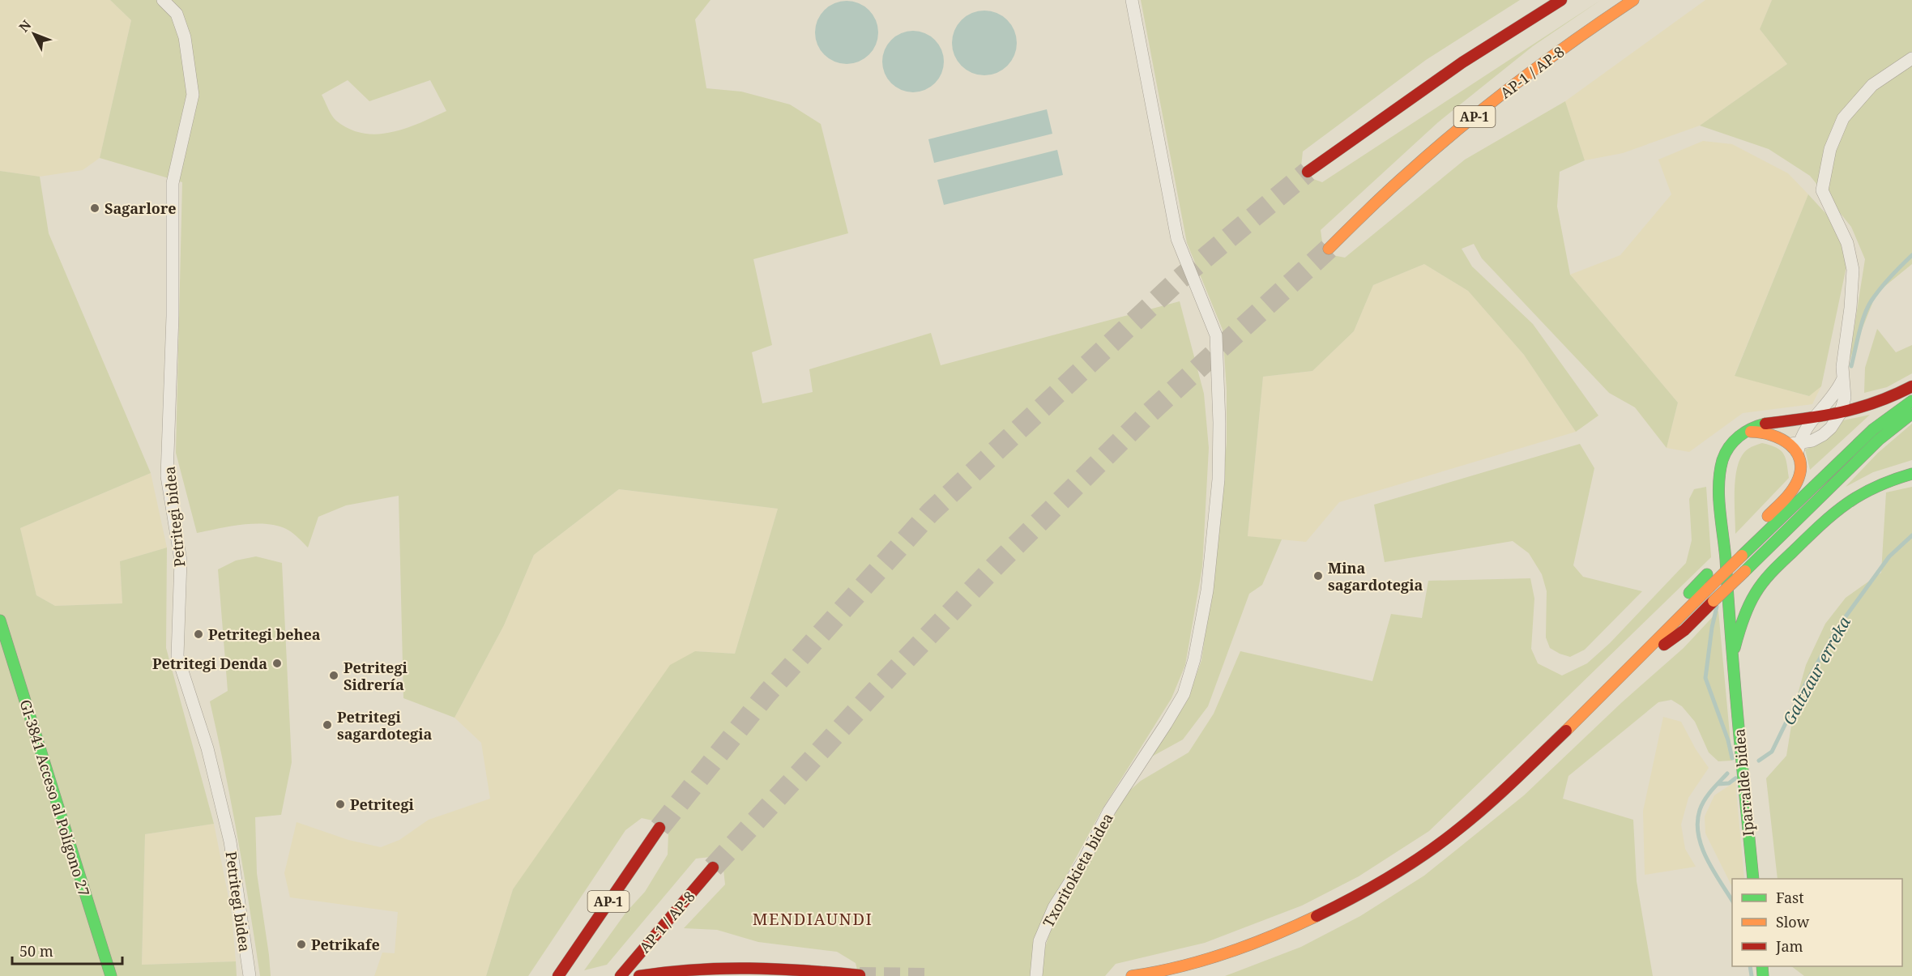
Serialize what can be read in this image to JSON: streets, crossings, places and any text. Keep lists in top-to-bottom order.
{
  "streets": {
    "main road": [
      "AP-1 / AP-8",
      "AP-1",
      "Iparralde bidea",
      "GI-3841 Acceso al Polígono 27"
    ],
    "street": ["Petritegi bidea", "Txoritokieta bidea"]
  },
  "districts": ["MENDIAUNDI"],
  "water": ["Galtzaur erreka"],
  "places": [
    "Sagarlore",
    "Mina sagardotegia",
    "Petritegi behea",
    "Petritegi Denda",
    "Petritegi Sidrería",
    "Petritegi sagardotegia",
    "Petritegi",
    "Petrikafe"
  ],
  "legend": ["Fast", "Slow", "Jam"],
  "scale_bar": "50 m",
  "north": "top left"
}
